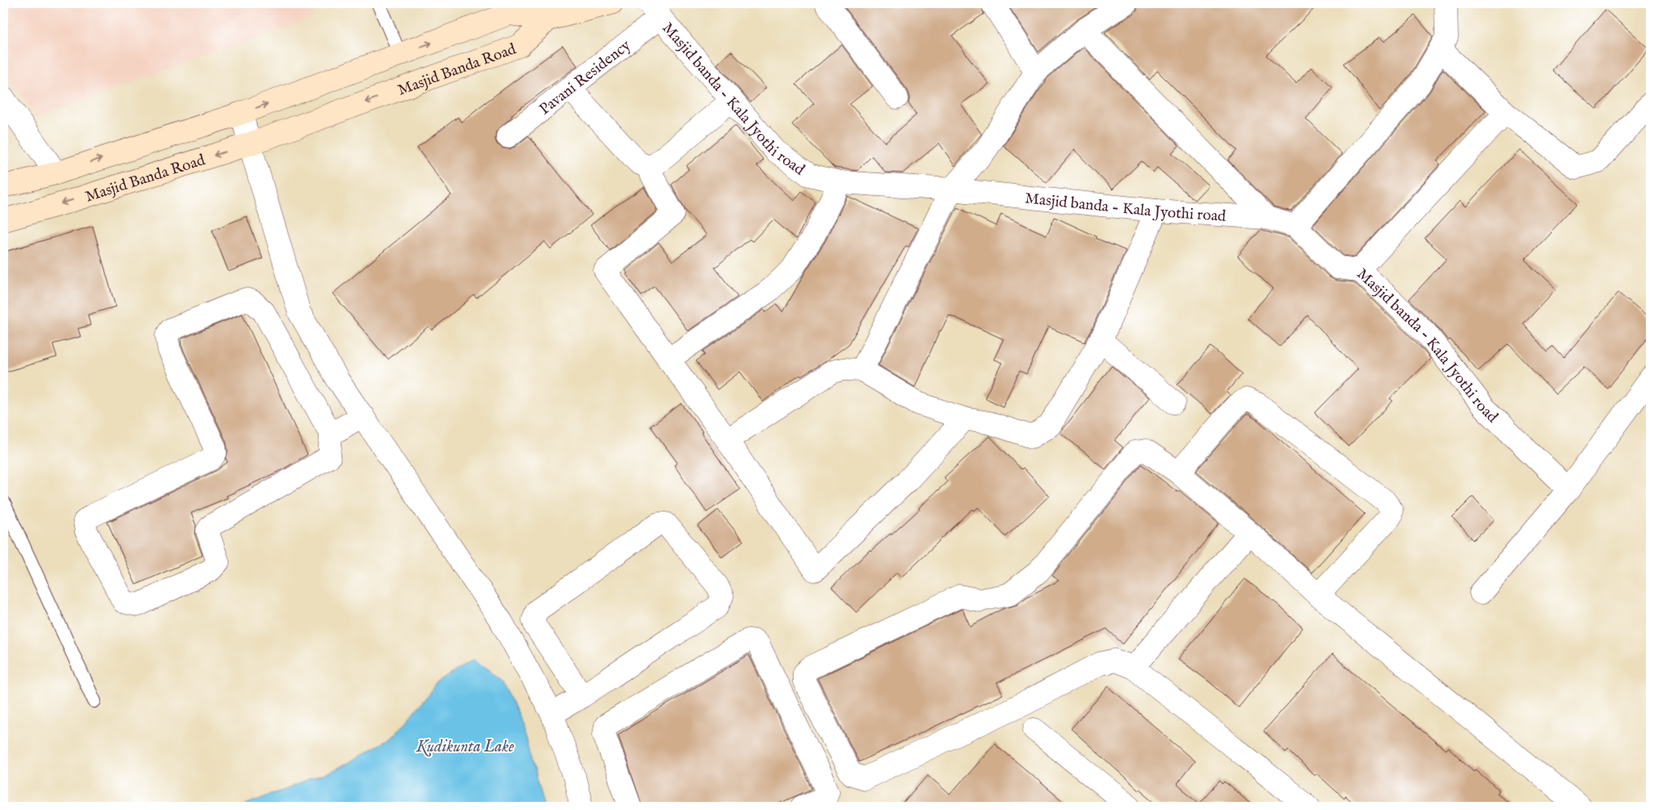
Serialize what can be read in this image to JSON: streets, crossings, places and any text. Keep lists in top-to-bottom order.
{
  "streets": {
    "main road": ["Masjid Banda Road"],
    "street": ["Pavani Residency", "Masjid banda - Kala Jyothi road"]
  },
  "crossings": [
    ["Pavani Residency", "Masjid banda - Kala Jyothi road"]
  ],
  "water": ["Kudikunta Lake"]
}
